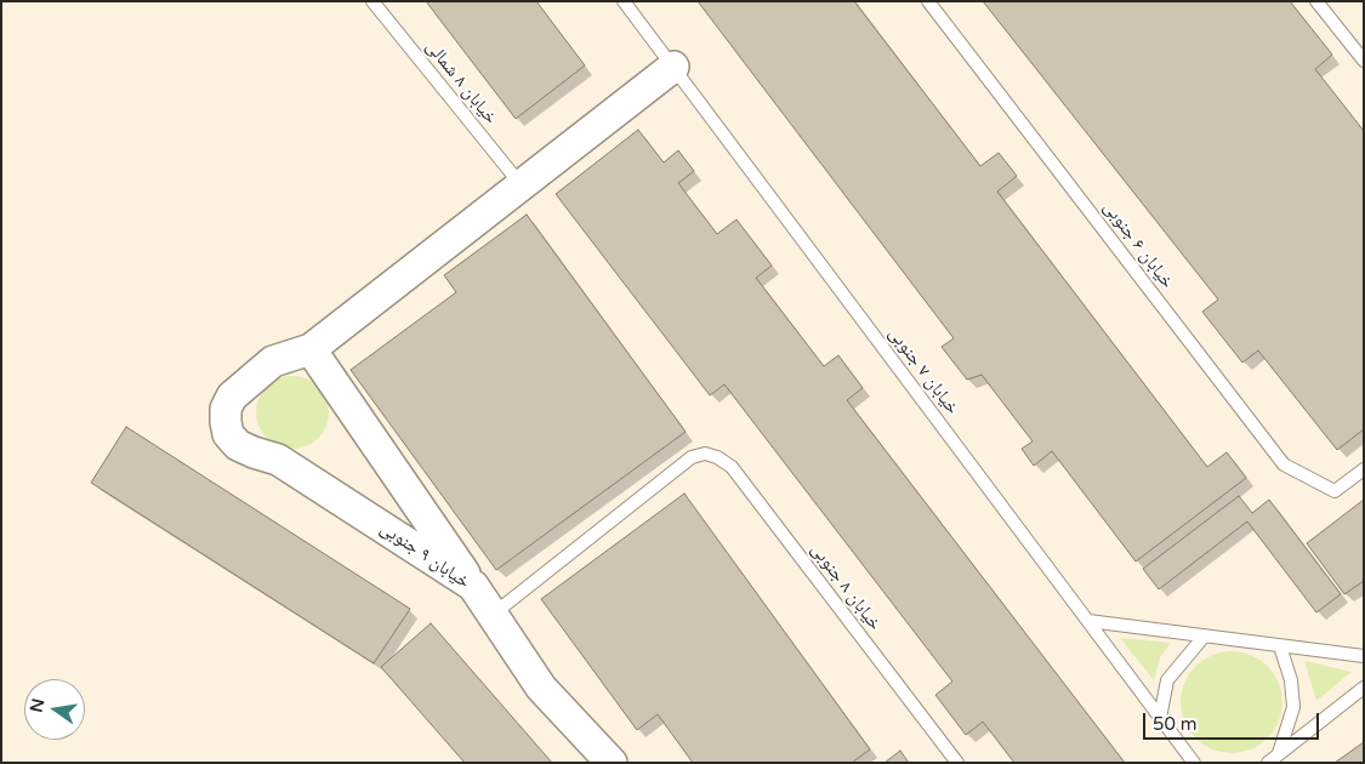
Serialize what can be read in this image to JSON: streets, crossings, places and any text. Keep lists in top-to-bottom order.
{
  "streets": {
    "street": ["خیابان ۹ جنوبی"],
    "lane": [
      "خیابان ۸ شمالی",
      "خیابان ۶ جنوبی",
      "خیابان ۷ جنوبی",
      "خیابان ۸ جنوبی"
    ]
  },
  "crossings": [
    ["خیابان ۹ جنوبی", "خیابان ۸ جنوبی"]
  ],
  "scale_bar": "50 m",
  "north": "left"
}
